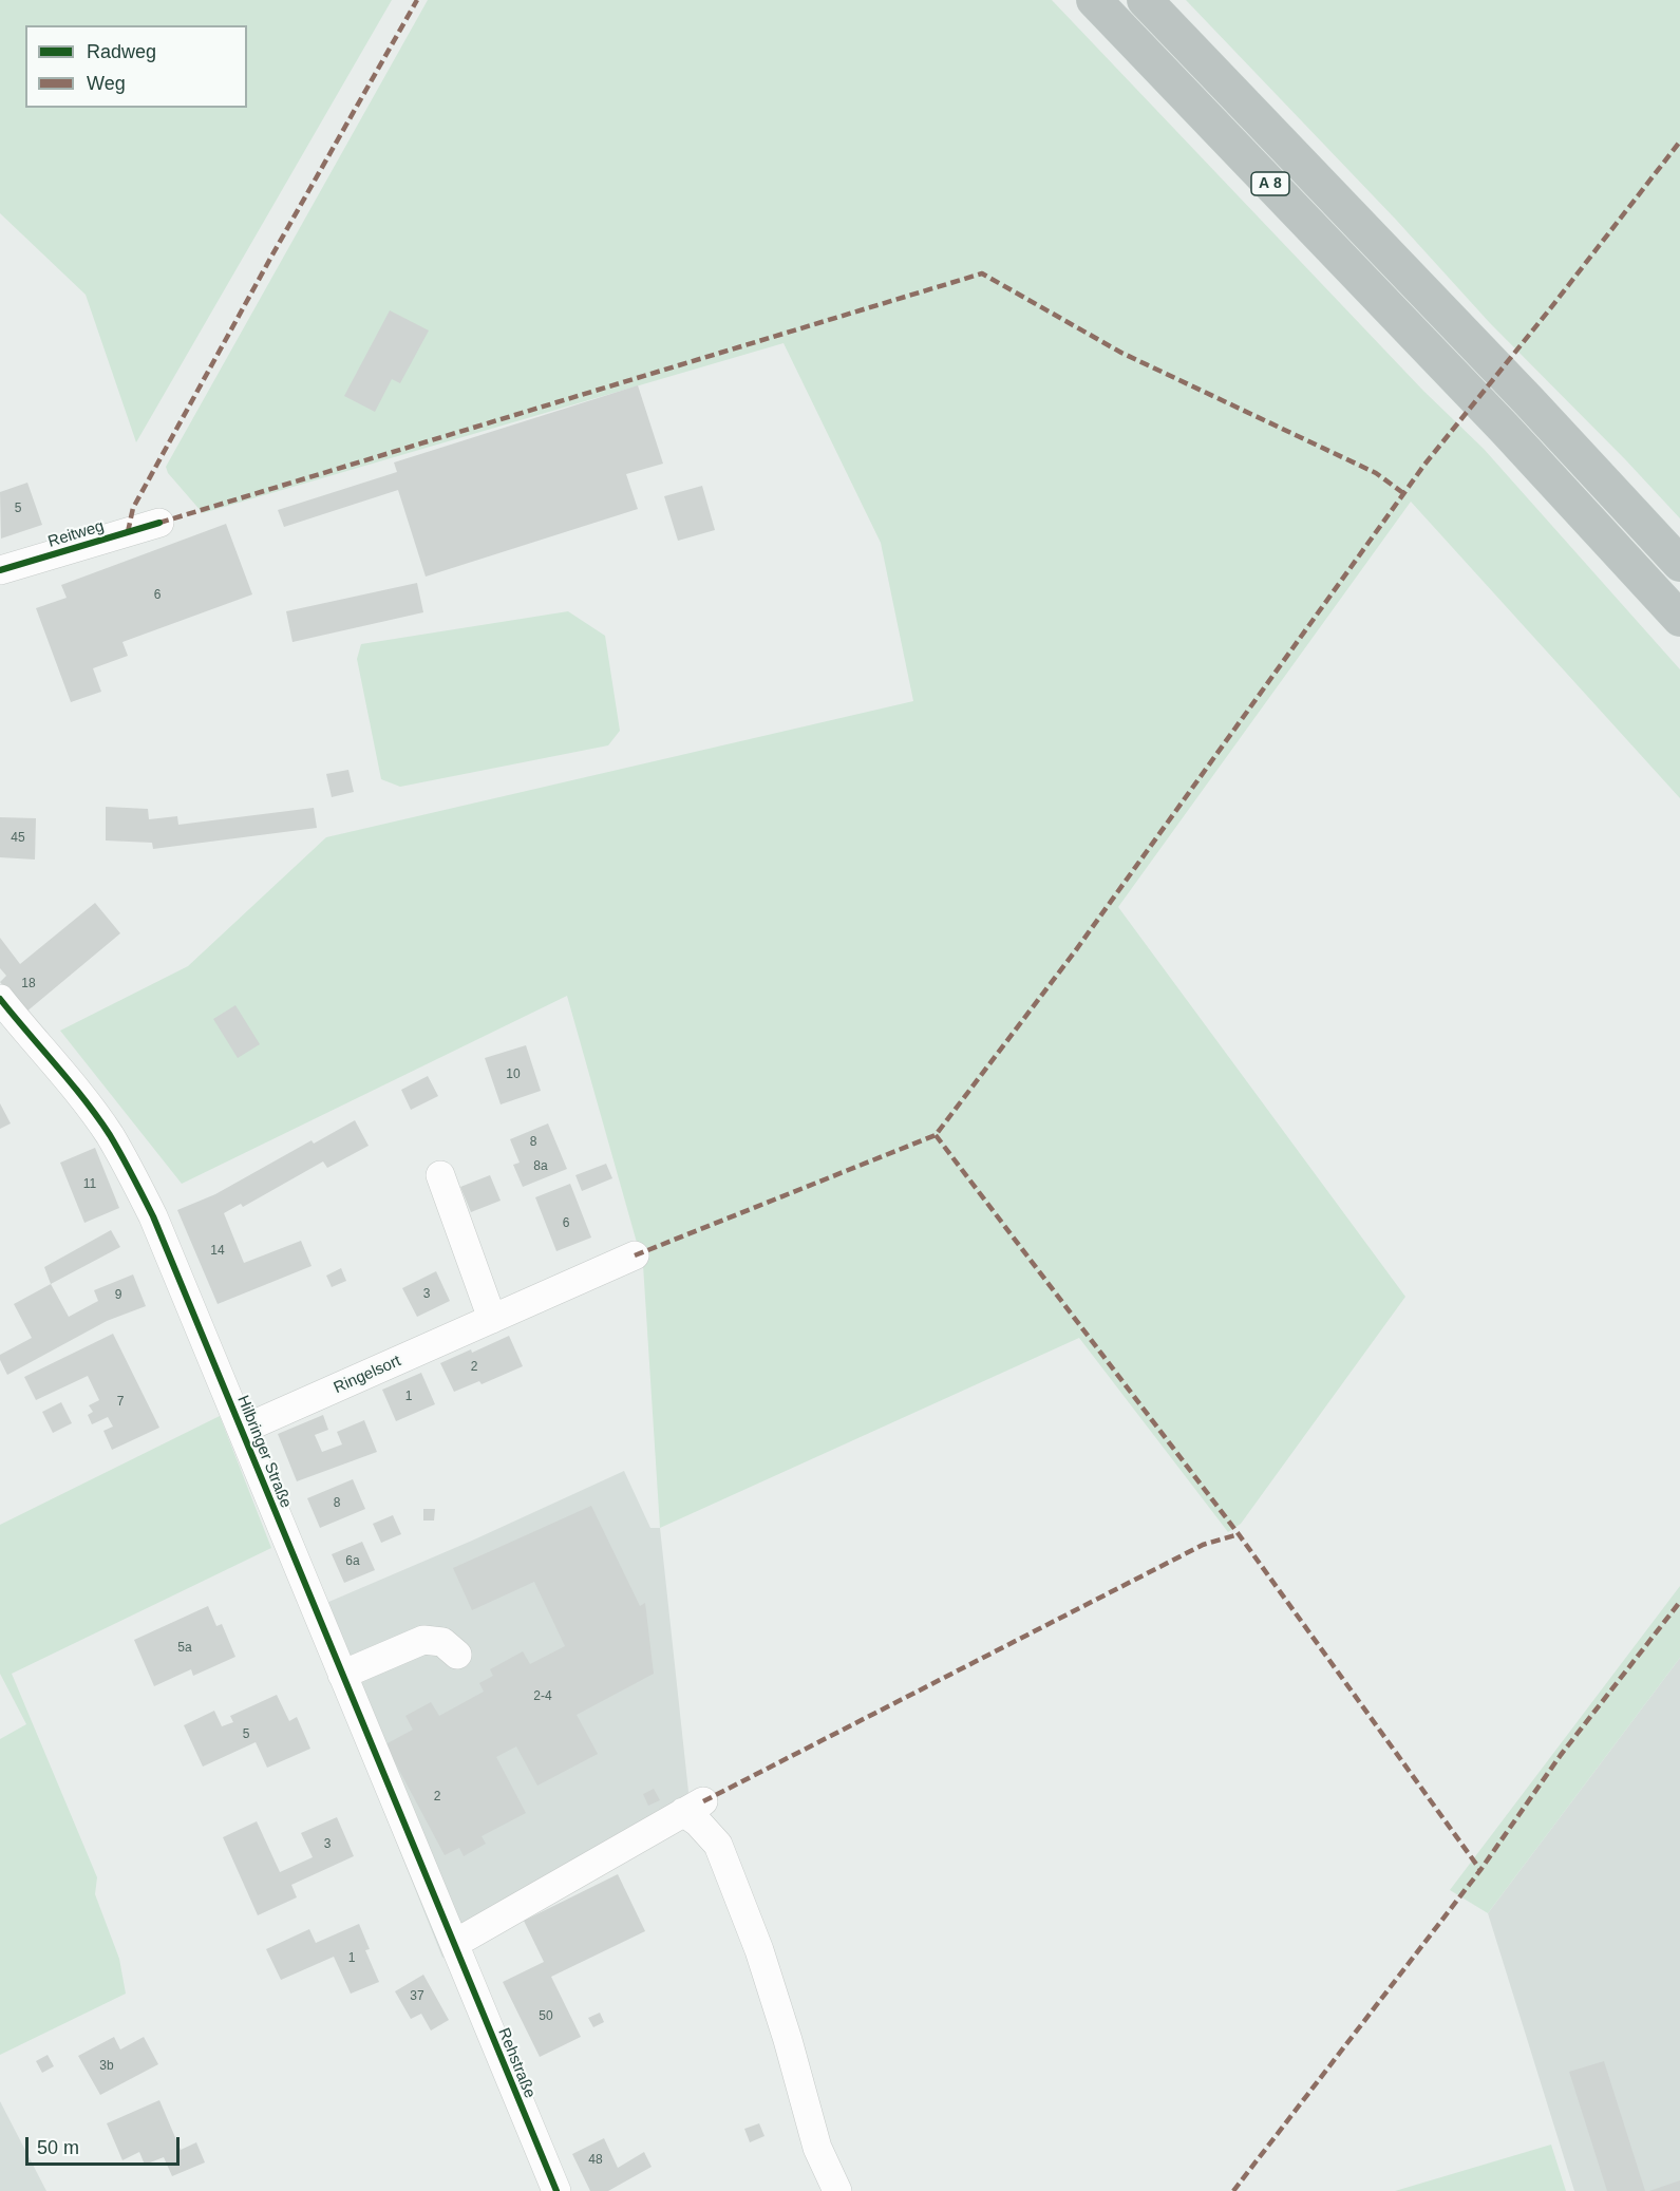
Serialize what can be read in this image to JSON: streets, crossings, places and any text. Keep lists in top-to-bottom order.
{
  "streets": {
    "highway": ["A 8"],
    "street": [
      "Reitweg",
      "Ringelsort",
      "Hilbringer Straße",
      "Rehstraße"
    ]
  },
  "crossings": [
    ["Ringelsort", "Hilbringer Straße"],
    ["Hilbringer Straße", "Rehstraße"]
  ],
  "house_numbers": [
    "5",
    "6",
    "45",
    "18",
    "10",
    "8",
    "8a",
    "11",
    "6",
    "14",
    "3",
    "9",
    "2",
    "1",
    "7",
    "8",
    "6a",
    "5a",
    "2-4",
    "5",
    "2",
    "3",
    "1",
    "37",
    "50",
    "3b",
    "48"
  ],
  "legend": ["Radweg", "Weg"],
  "scale_bar": "50 m"
}
